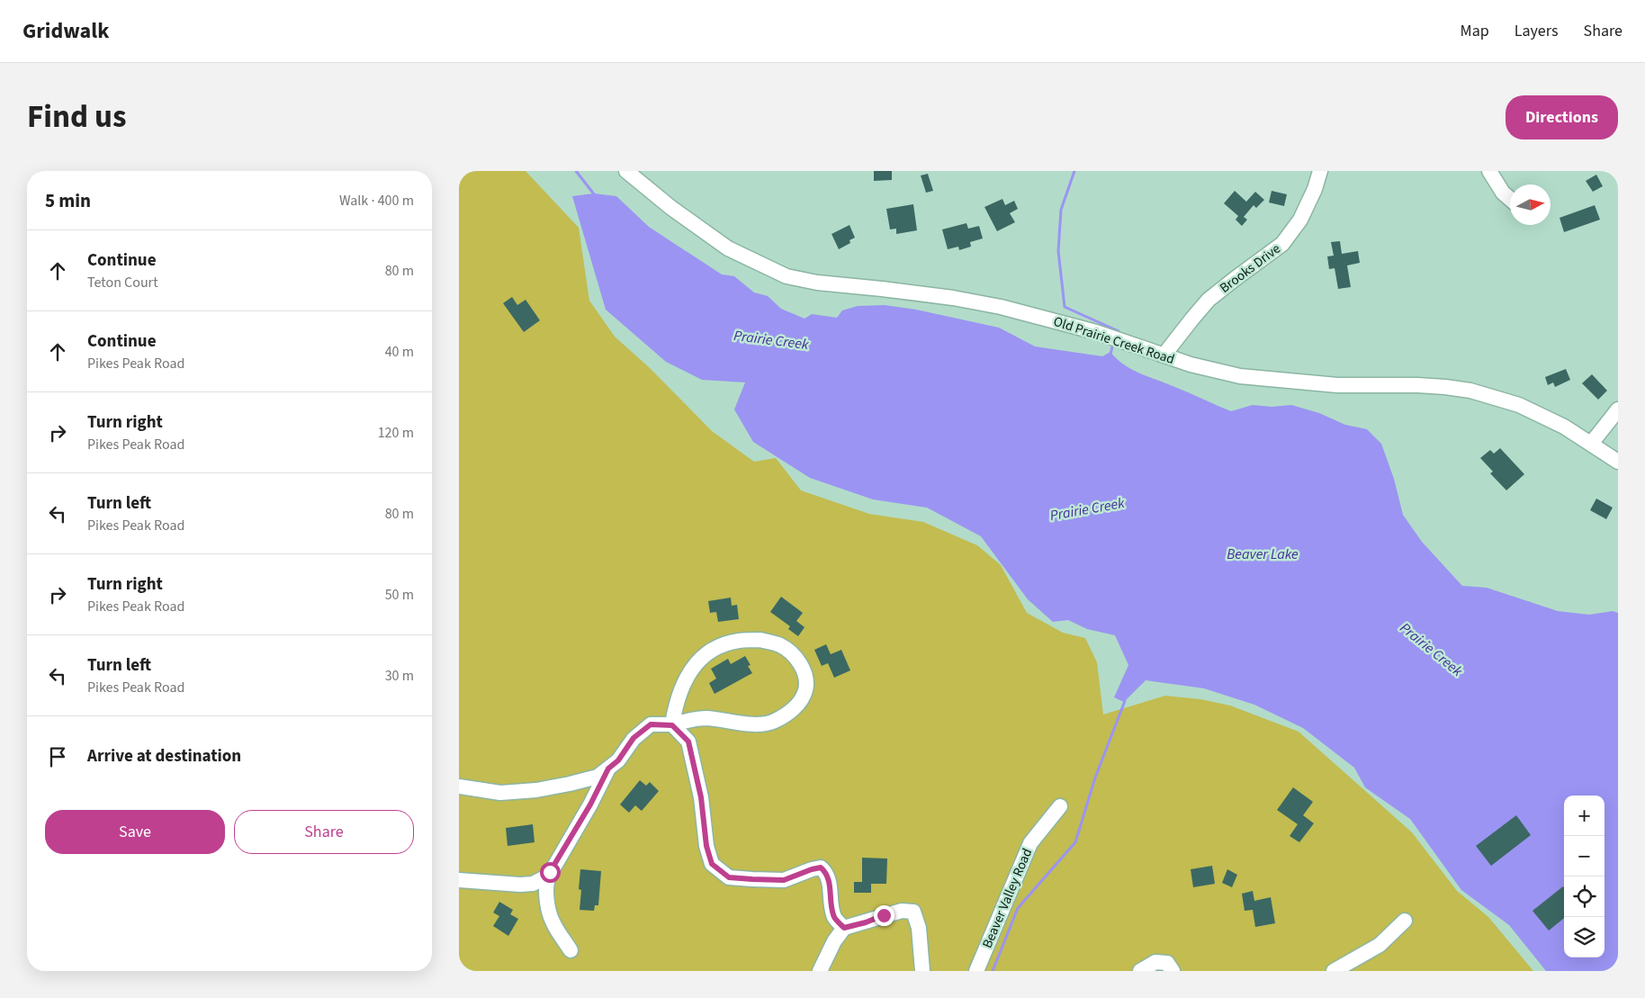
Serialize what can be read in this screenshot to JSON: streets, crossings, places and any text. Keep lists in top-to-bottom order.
{
  "streets": {
    "street": ["Brooks Drive", "Old Prairie Creek Road", "Beaver Valley Road"]
  },
  "crossings": [
    ["Brooks Drive", "Old Prairie Creek Road"]
  ],
  "water": ["Prairie Creek", "Beaver Lake"],
  "north": "right",
  "page": {
    "header": "Gridwalk",
    "nav": ["Map", "Layers", "Share"],
    "title": "Find us",
    "buttons": [
      "Directions",
      ["Save", "Share"]
    ],
    "heading": ["5 min", "Walk · 400 m"],
    "list": [
      ["Continue", "Teton Court", "80 m"],
      ["Continue", "Pikes Peak Road", "40 m"],
      ["Turn right", "Pikes Peak Road", "120 m"],
      ["Turn left", "Pikes Peak Road", "80 m"],
      ["Turn right", "Pikes Peak Road", "50 m"],
      ["Turn left", "Pikes Peak Road", "30 m"],
      "Arrive at destination"
    ],
    "map_buttons": ["+", "−"]
  }
}
